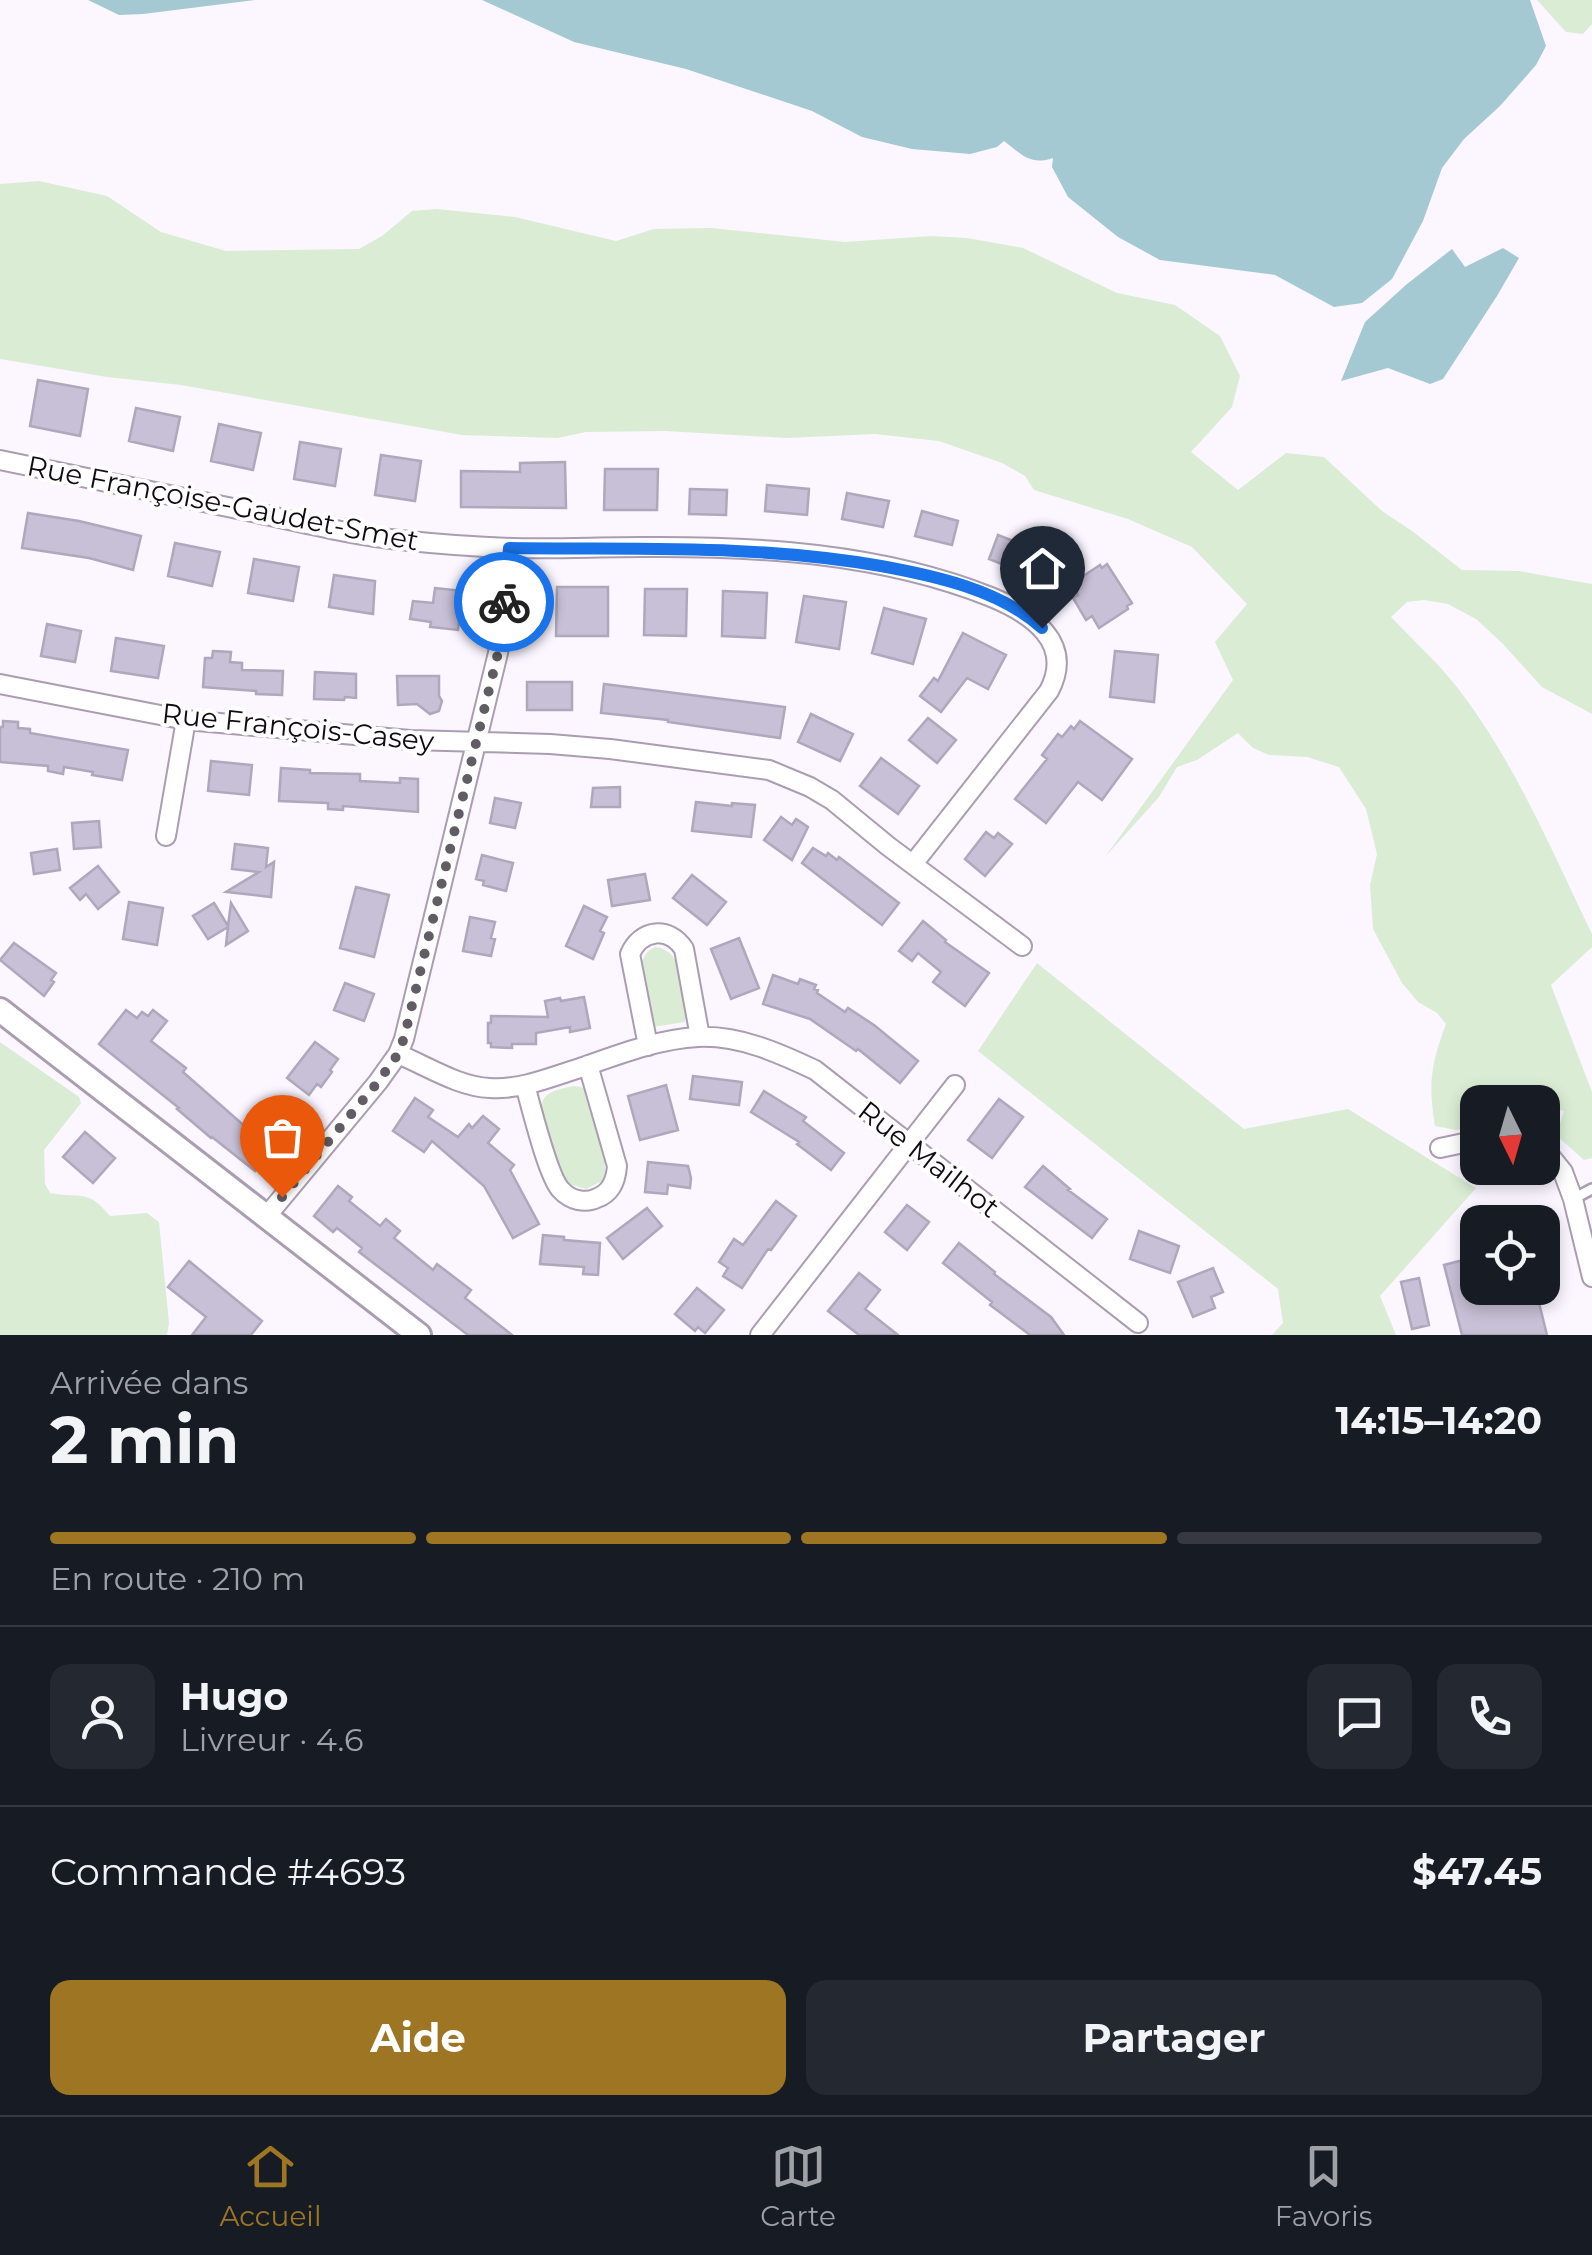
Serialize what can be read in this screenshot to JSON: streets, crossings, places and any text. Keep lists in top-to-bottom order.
{
  "streets": {
    "street": ["Rue Françoise-Gaudet-Smet", "Rue François-Casey", "Rue Mailhot"]
  },
  "crossings": [
    ["Rue Françoise-Gaudet-Smet", "Rue François-Casey"]
  ],
  "north": "bottom",
  "page": {
    "heading": ["2 min", "Arrivée dans", "14:15–14:20"],
    "panel": [
      "Hugo",
      "Livreur · 4.6",
      "Commande #4693",
      "$47.45"
    ],
    "bar": "En route · 210 m",
    "buttons": ["Aide", "Partager"],
    "tabs": ["Accueil", "Carte", "Favoris"]
  }
}
